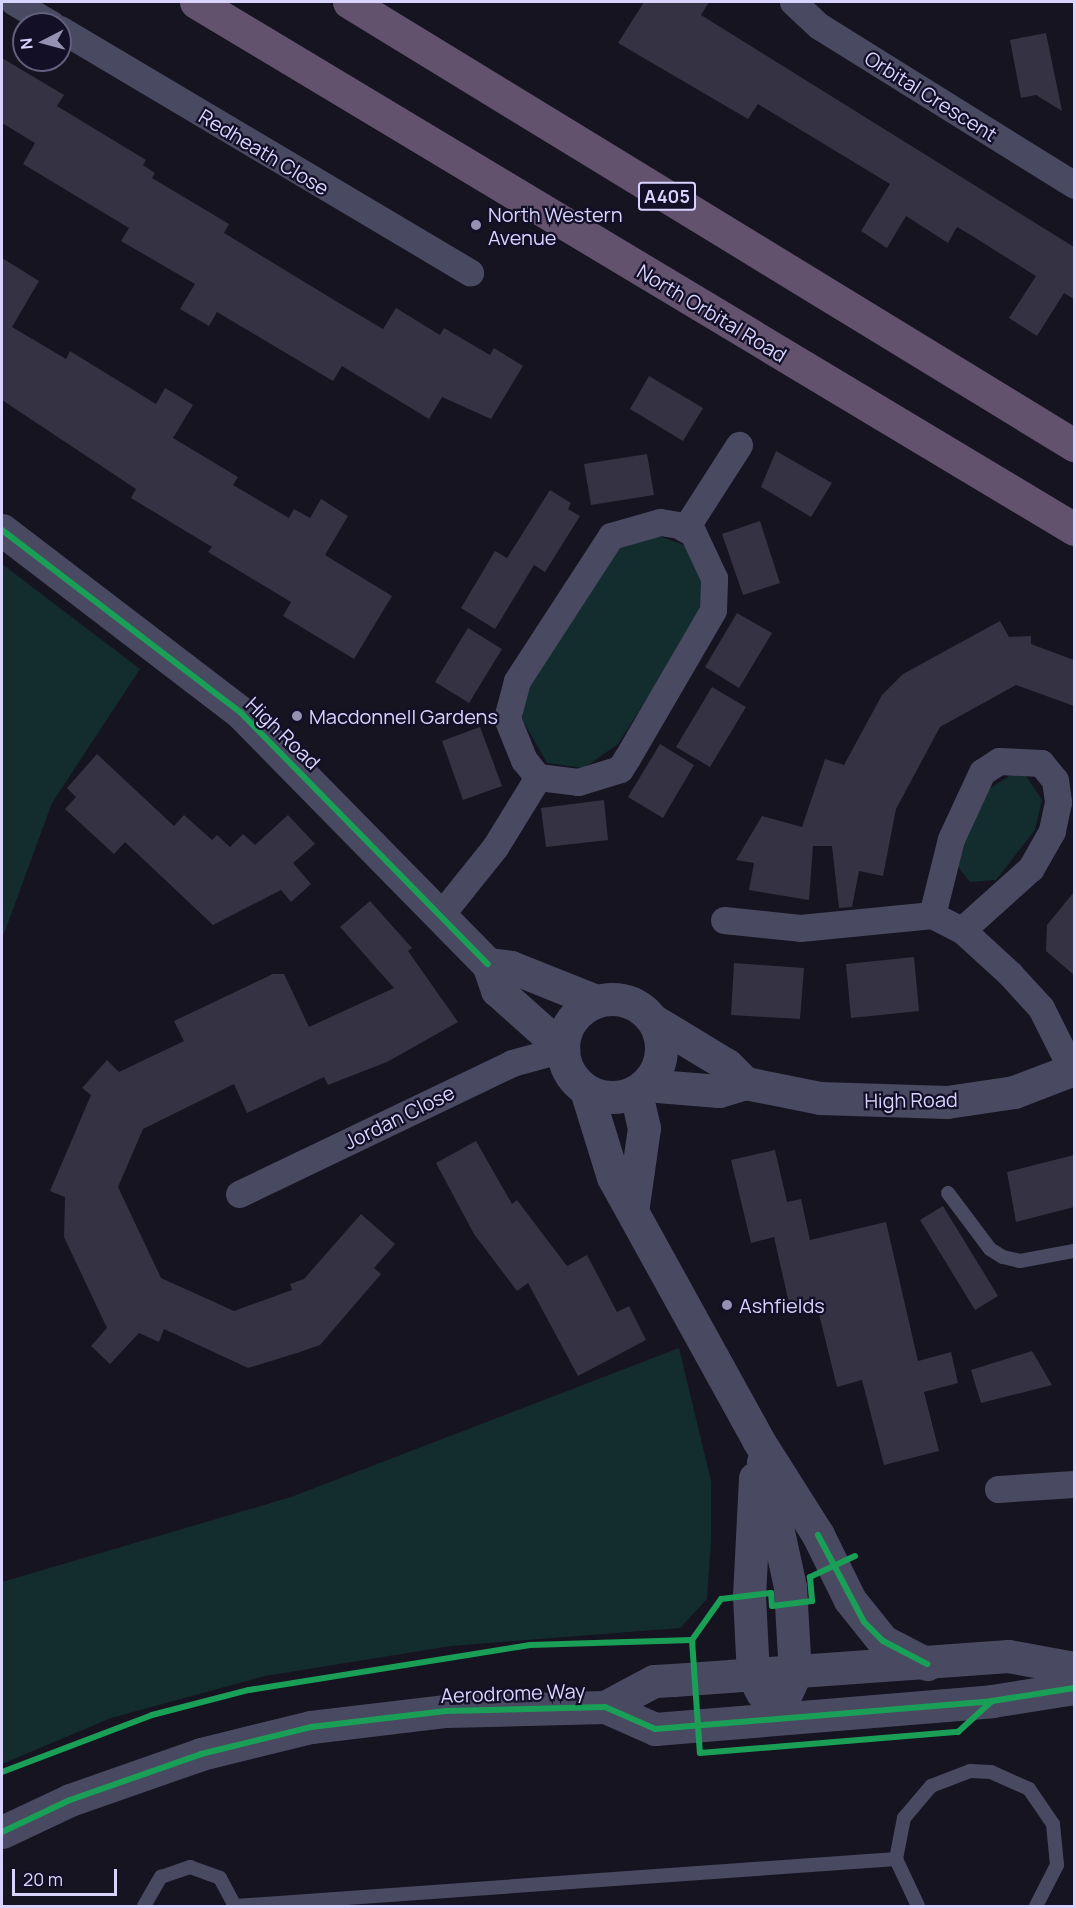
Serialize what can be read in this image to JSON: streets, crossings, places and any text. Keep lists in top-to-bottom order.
{
  "streets": {
    "highway": ["A405", "North Orbital Road"],
    "street": [
      "Orbital Crescent",
      "Redheath Close",
      "High Road",
      "Jordan Close",
      "Aerodrome Way"
    ]
  },
  "crossings": [
    ["High Road", "Jordan Close"]
  ],
  "places": ["North Western Avenue", "Macdonnell Gardens", "Ashfields"],
  "scale_bar": "20 m",
  "north": "left"
}
